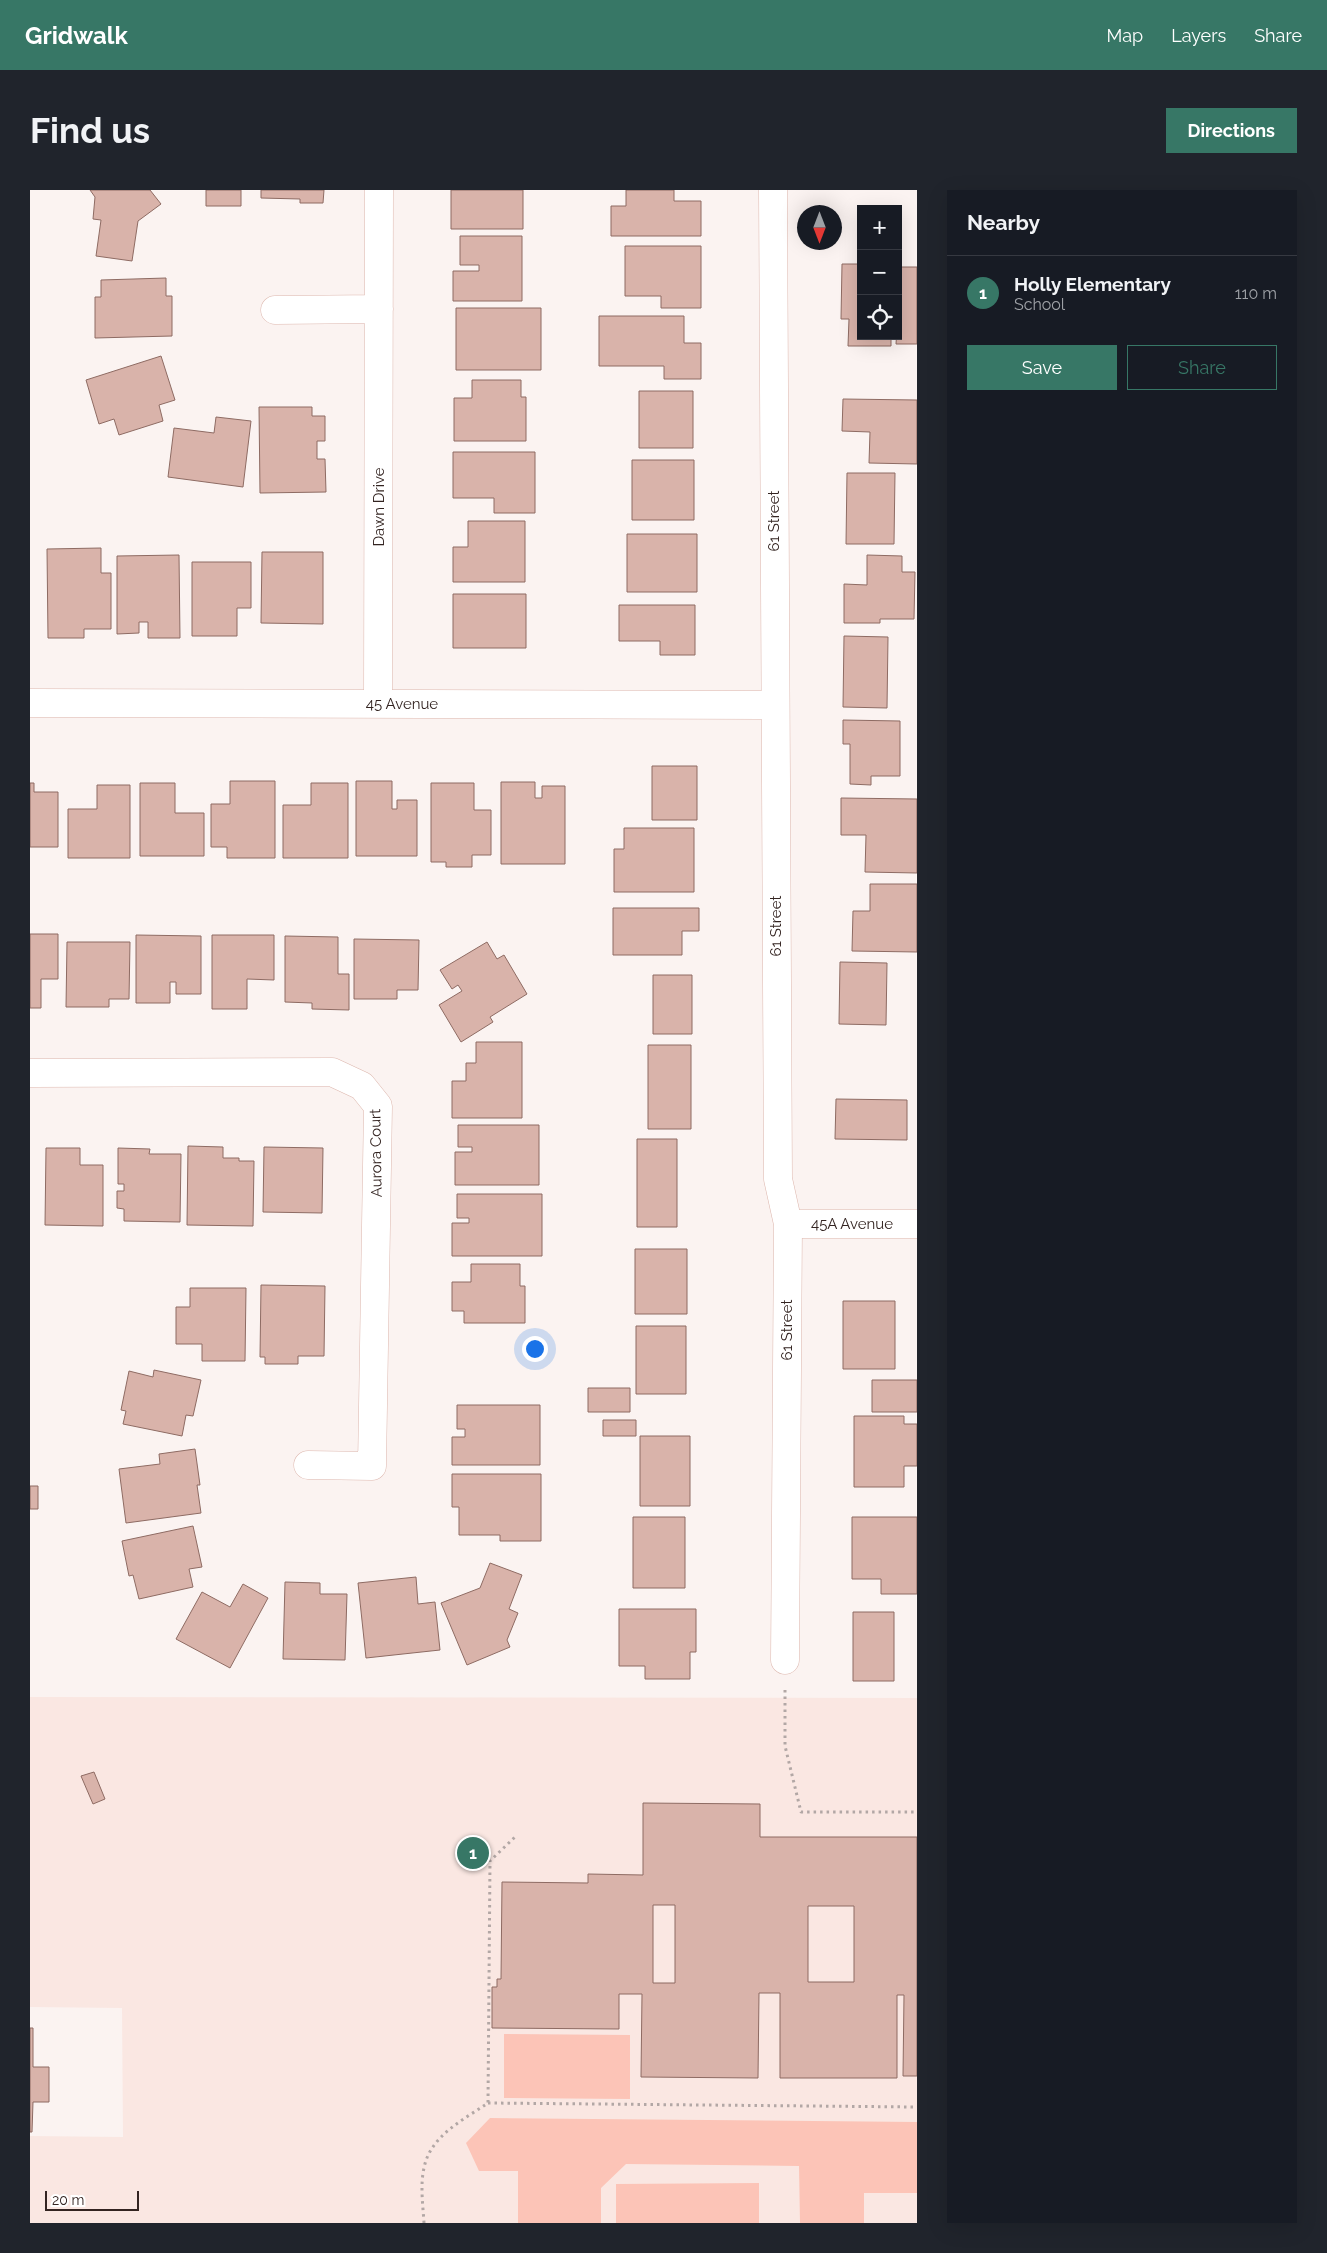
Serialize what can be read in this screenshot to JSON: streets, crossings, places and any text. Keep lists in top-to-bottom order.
{
  "streets": {
    "street": [
      "Dawn Drive",
      "61 Street",
      "45 Avenue",
      "Aurora Court",
      "45A Avenue"
    ]
  },
  "crossings": [
    ["Dawn Drive", "45 Avenue"],
    ["61 Street", "45 Avenue"],
    ["61 Street", "45A Avenue"]
  ],
  "scale_bar": "20 m",
  "north": "bottom",
  "page": {
    "header": "Gridwalk",
    "nav": ["Map", "Layers", "Share"],
    "buttons": [
      "Directions",
      ["Save", "Share"]
    ],
    "title": "Find us",
    "heading": "Nearby",
    "map_buttons": ["+", "−"],
    "list": [
      {
        "mark": "1",
        "name": "Holly Elementary",
        "note": "School",
        "value": "110 m"
      }
    ],
    "pins": "1",
    "scale": "20 m"
  }
}
